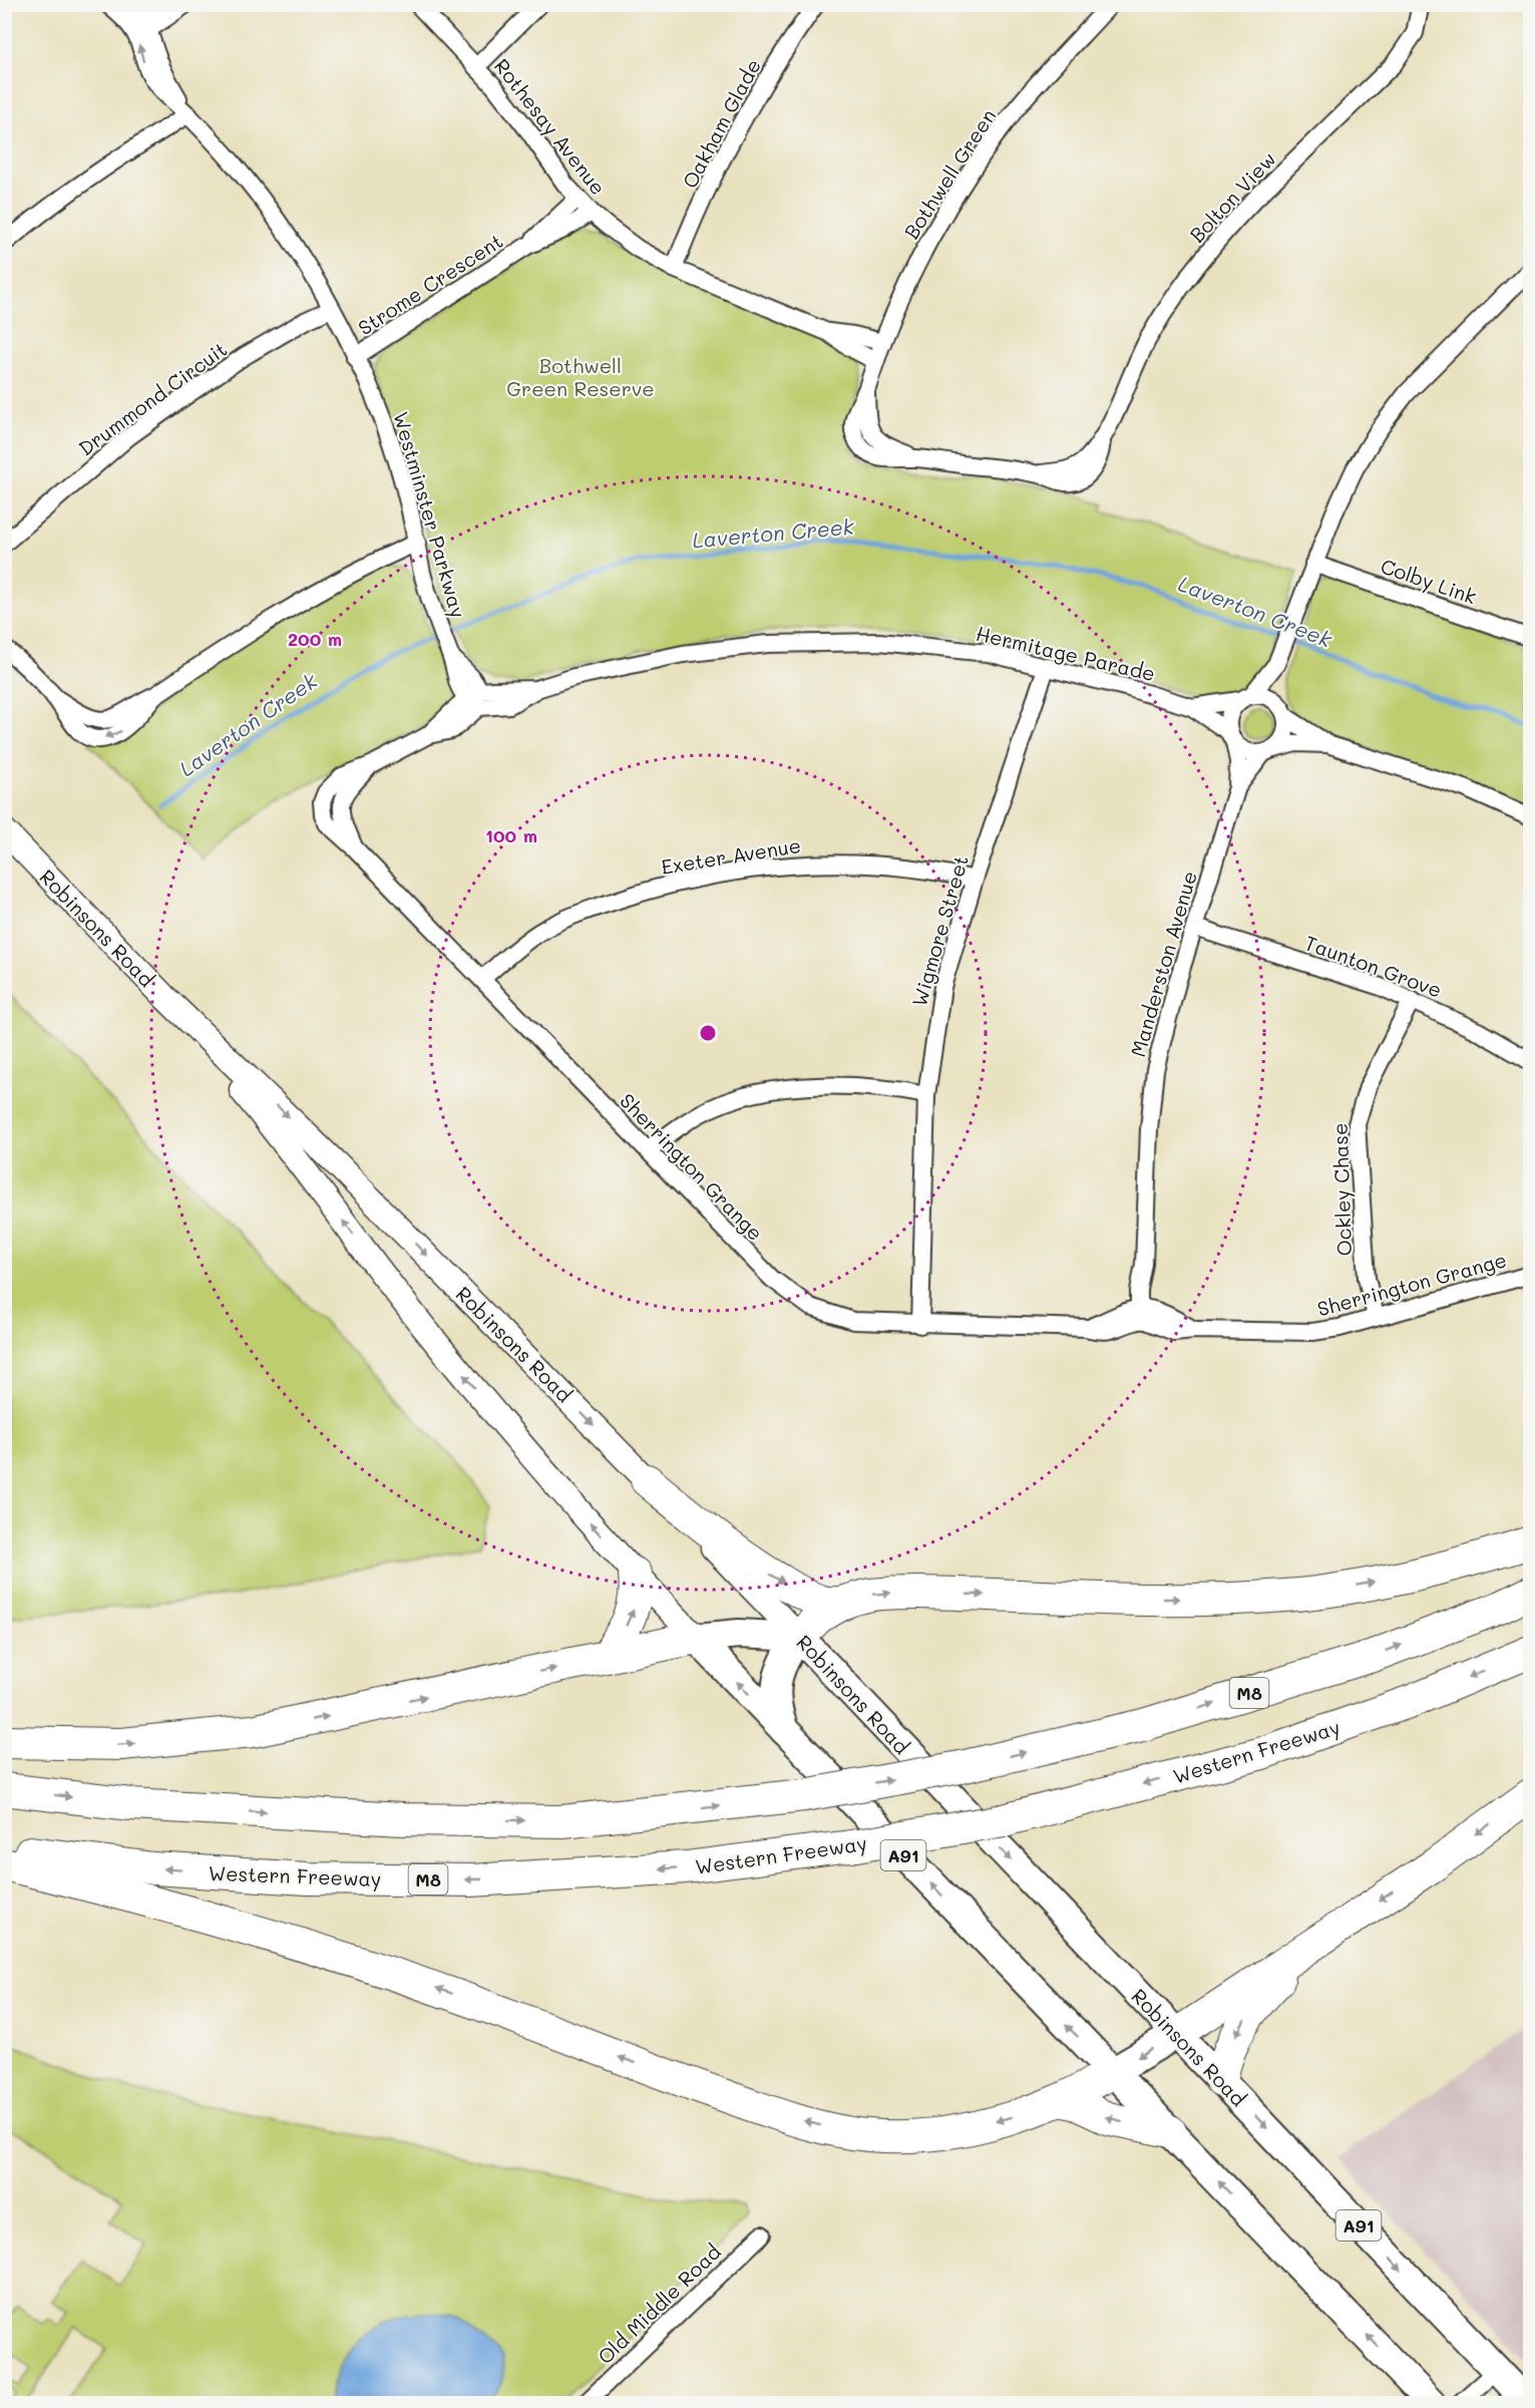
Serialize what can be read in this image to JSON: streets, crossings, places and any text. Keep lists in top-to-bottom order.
{
  "streets": {
    "highway": [
      "Robinsons Road",
      "M8",
      "Western Freeway",
      "A91"
    ],
    "street": [
      "Oakham Glade",
      "Rothesay Avenue",
      "Bothwell Green",
      "Bolton View",
      "Strome Crescent",
      "Drummond Circuit",
      "Westminster Parkway",
      "Colby Link",
      "Hermitage Parade",
      "Exeter Avenue",
      "Wigmore Street",
      "Manderston Avenue",
      "Taunton Grove",
      "Sherrington Grange",
      "Ockley Chase",
      "Old Middle Road"
    ]
  },
  "crossings": [
    ["Oakham Glade", "Rothesay Avenue"],
    ["Rothesay Avenue", "Bothwell Green"],
    ["Rothesay Avenue", "Strome Crescent"],
    ["Bothwell Green", "Bolton View"],
    ["Strome Crescent", "Westminster Parkway"],
    ["Drummond Circuit", "Westminster Parkway"],
    ["Westminster Parkway", "Hermitage Parade"],
    ["Hermitage Parade", "Wigmore Street"],
    ["Hermitage Parade", "Manderston Avenue"],
    ["Exeter Avenue", "Wigmore Street"],
    ["Exeter Avenue", "Sherrington Grange"],
    ["Wigmore Street", "Sherrington Grange"],
    ["Manderston Avenue", "Taunton Grove"],
    ["Manderston Avenue", "Sherrington Grange"],
    ["Taunton Grove", "Ockley Chase"],
    ["Sherrington Grange", "Ockley Chase"]
  ],
  "water": ["Laverton Creek"],
  "parks": ["Bothwell Green Reserve"],
  "rings": ["200 m", "100 m"]
}
